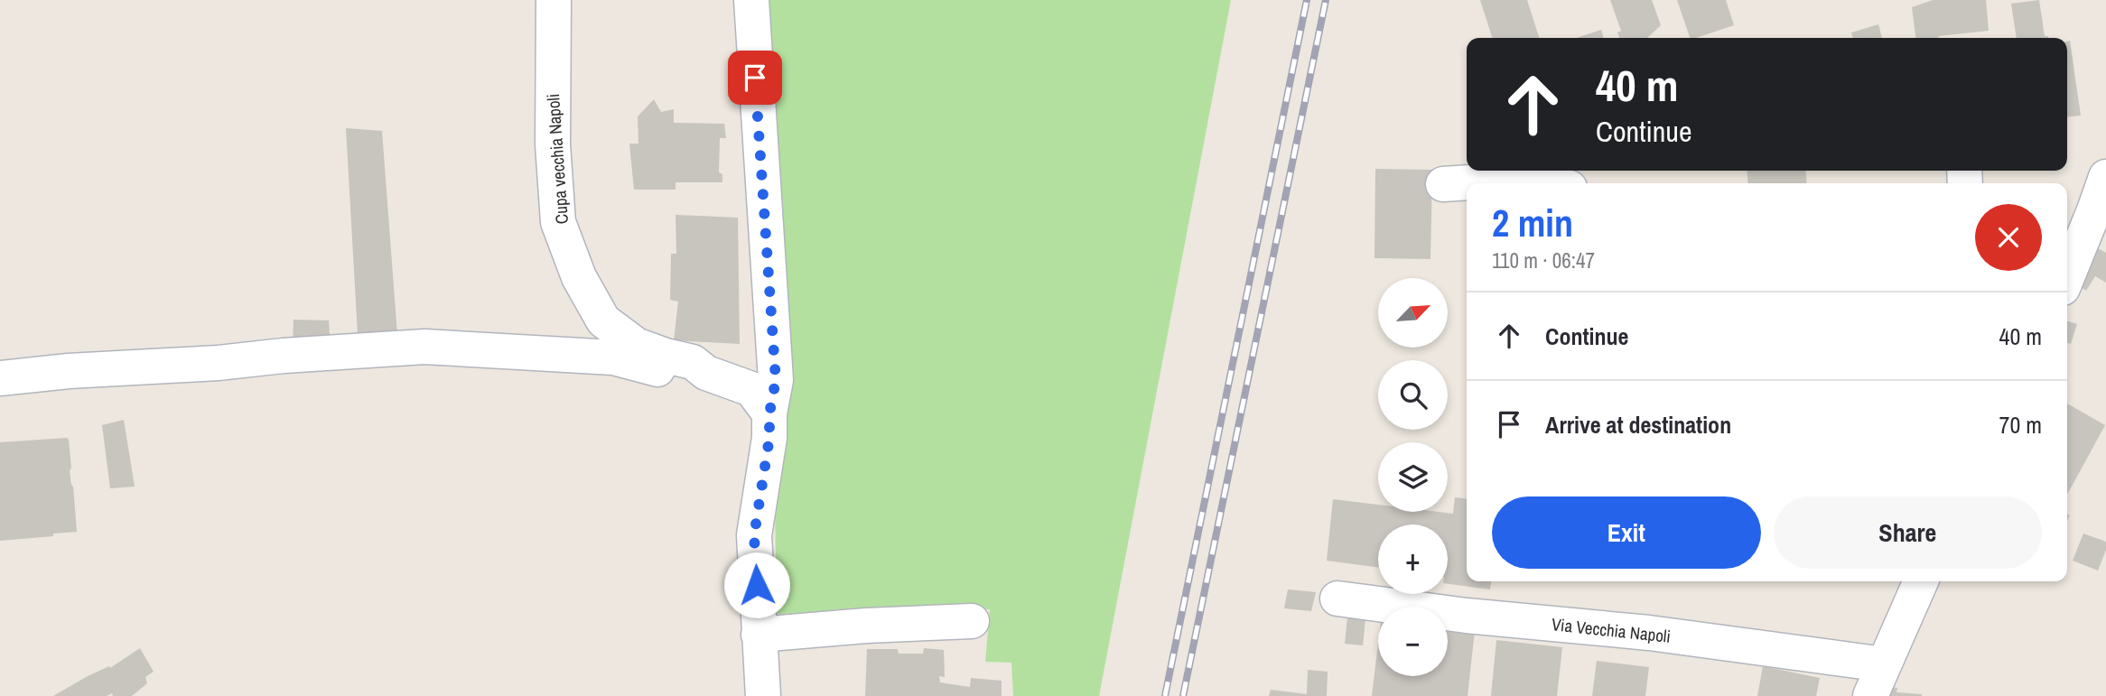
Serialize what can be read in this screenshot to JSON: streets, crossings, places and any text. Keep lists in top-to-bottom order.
{
  "streets": {
    "street": ["Cupa vecchia Napoli", "Via Vecchia Napoli"]
  },
  "north": "top right",
  "page": {
    "turn": ["40 m", "Continue"],
    "heading": ["2 min", "110 m · 06:47"],
    "map_buttons": ["+", "−"],
    "list": [
      {
        "name": "Continue",
        "value": "40 m"
      },
      {
        "name": "Arrive at destination",
        "value": "70 m"
      }
    ],
    "buttons": ["Exit", "Share"]
  }
}
